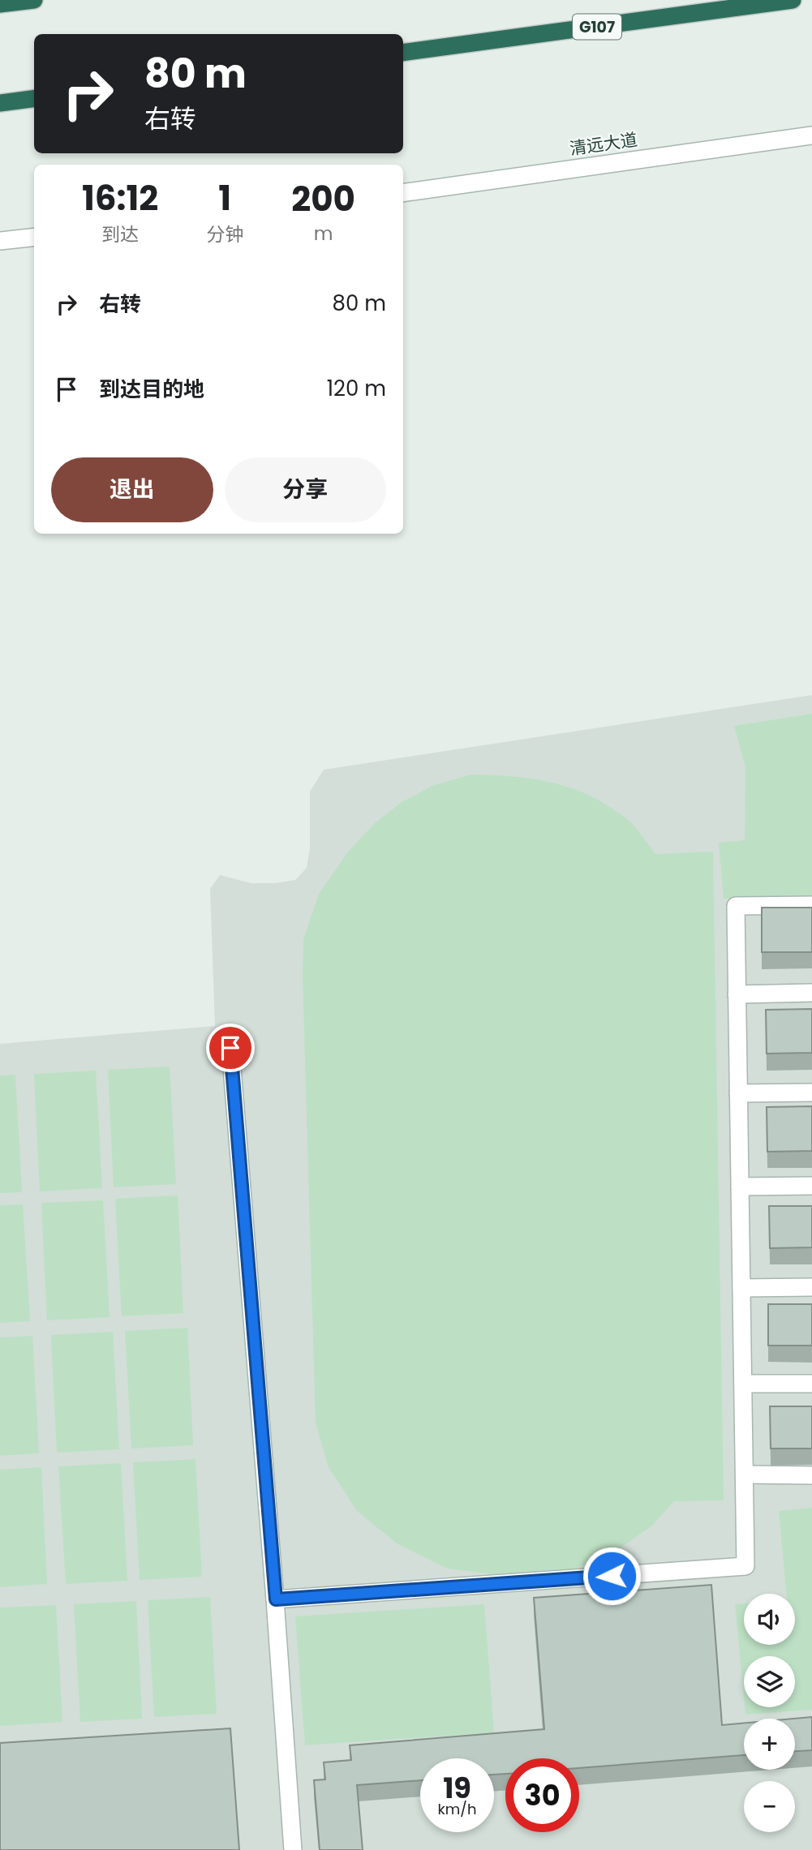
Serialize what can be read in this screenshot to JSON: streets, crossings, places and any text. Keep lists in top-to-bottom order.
{
  "streets": {
    "highway": ["G107"],
    "street": ["清远大道"]
  },
  "page": {
    "turn": ["80 m", "右转"],
    "eta": [
      "16:12",
      "到达",
      "1",
      "分钟",
      "200",
      "m"
    ],
    "list": [
      {
        "name": "右转",
        "value": "80 m"
      },
      {
        "name": "到达目的地",
        "value": "120 m"
      }
    ],
    "buttons": ["退出", "分享"],
    "map_buttons": ["+", "−"],
    "speed": "19 km/h",
    "limit": "30"
  }
}
